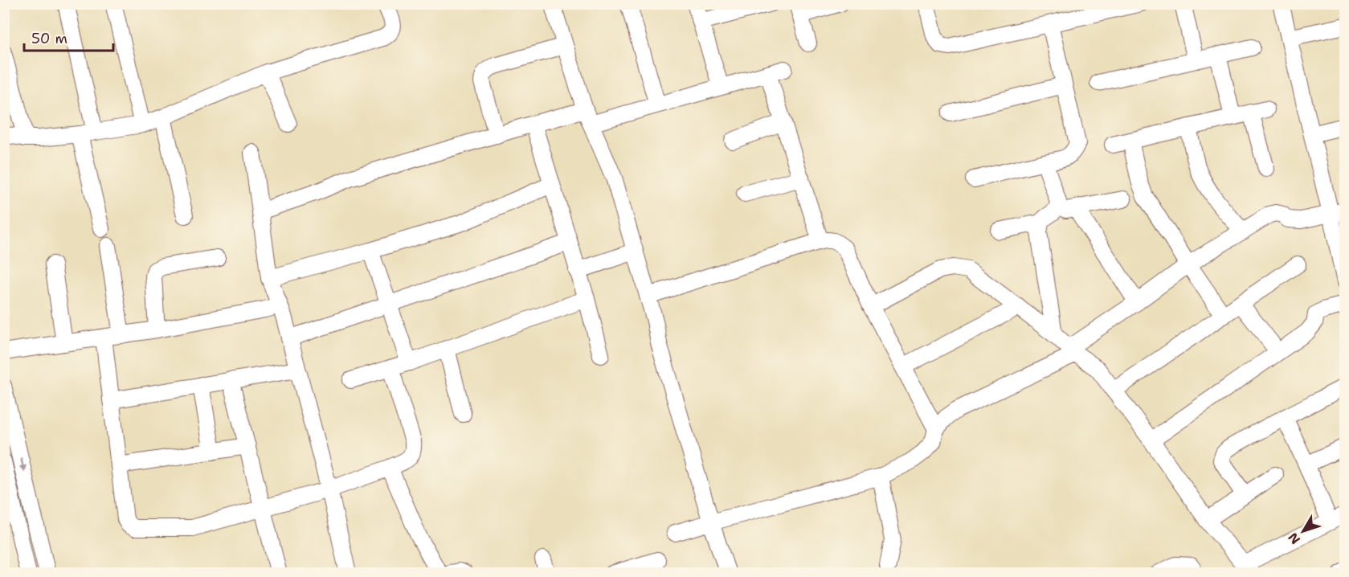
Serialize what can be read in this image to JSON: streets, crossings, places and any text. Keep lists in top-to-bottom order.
{
  "scale_bar": "50 m",
  "north": "bottom left"
}
